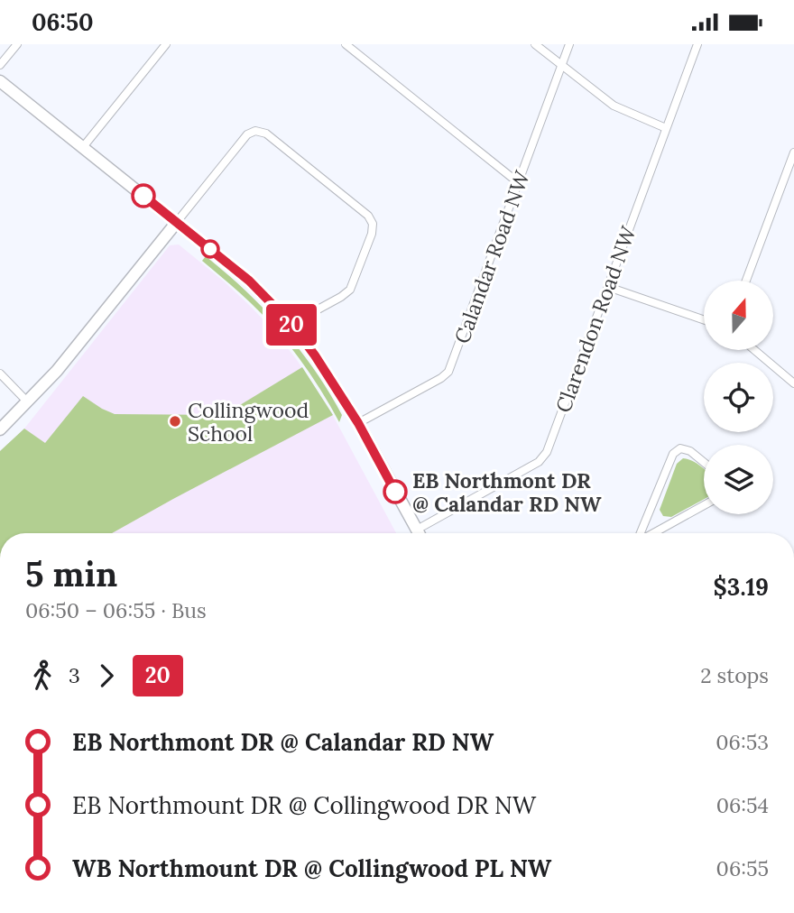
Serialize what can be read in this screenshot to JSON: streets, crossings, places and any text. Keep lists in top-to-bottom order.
{
  "streets": {
    "street": ["Calandar Road NW", "Clarendon Road NW"]
  },
  "places": ["Collingwood School", "EB Northmont DR @ Calandar RD NW"],
  "lines": ["bus line 20"],
  "north": "top",
  "page": {
    "status": "06:50",
    "on_map": "20",
    "heading": ["5 min", "06:50 – 06:55 · Bus", "$3.19"],
    "legs": ["3", "20", "2 stops"],
    "list": [
      {
        "name": "EB Northmont DR @ Calandar RD NW",
        "value": "06:53"
      },
      {
        "name": "EB Northmount DR @ Collingwood DR NW",
        "value": "06:54"
      },
      {
        "name": "WB Northmount DR @ Collingwood PL NW",
        "value": "06:55"
      }
    ]
  }
}
